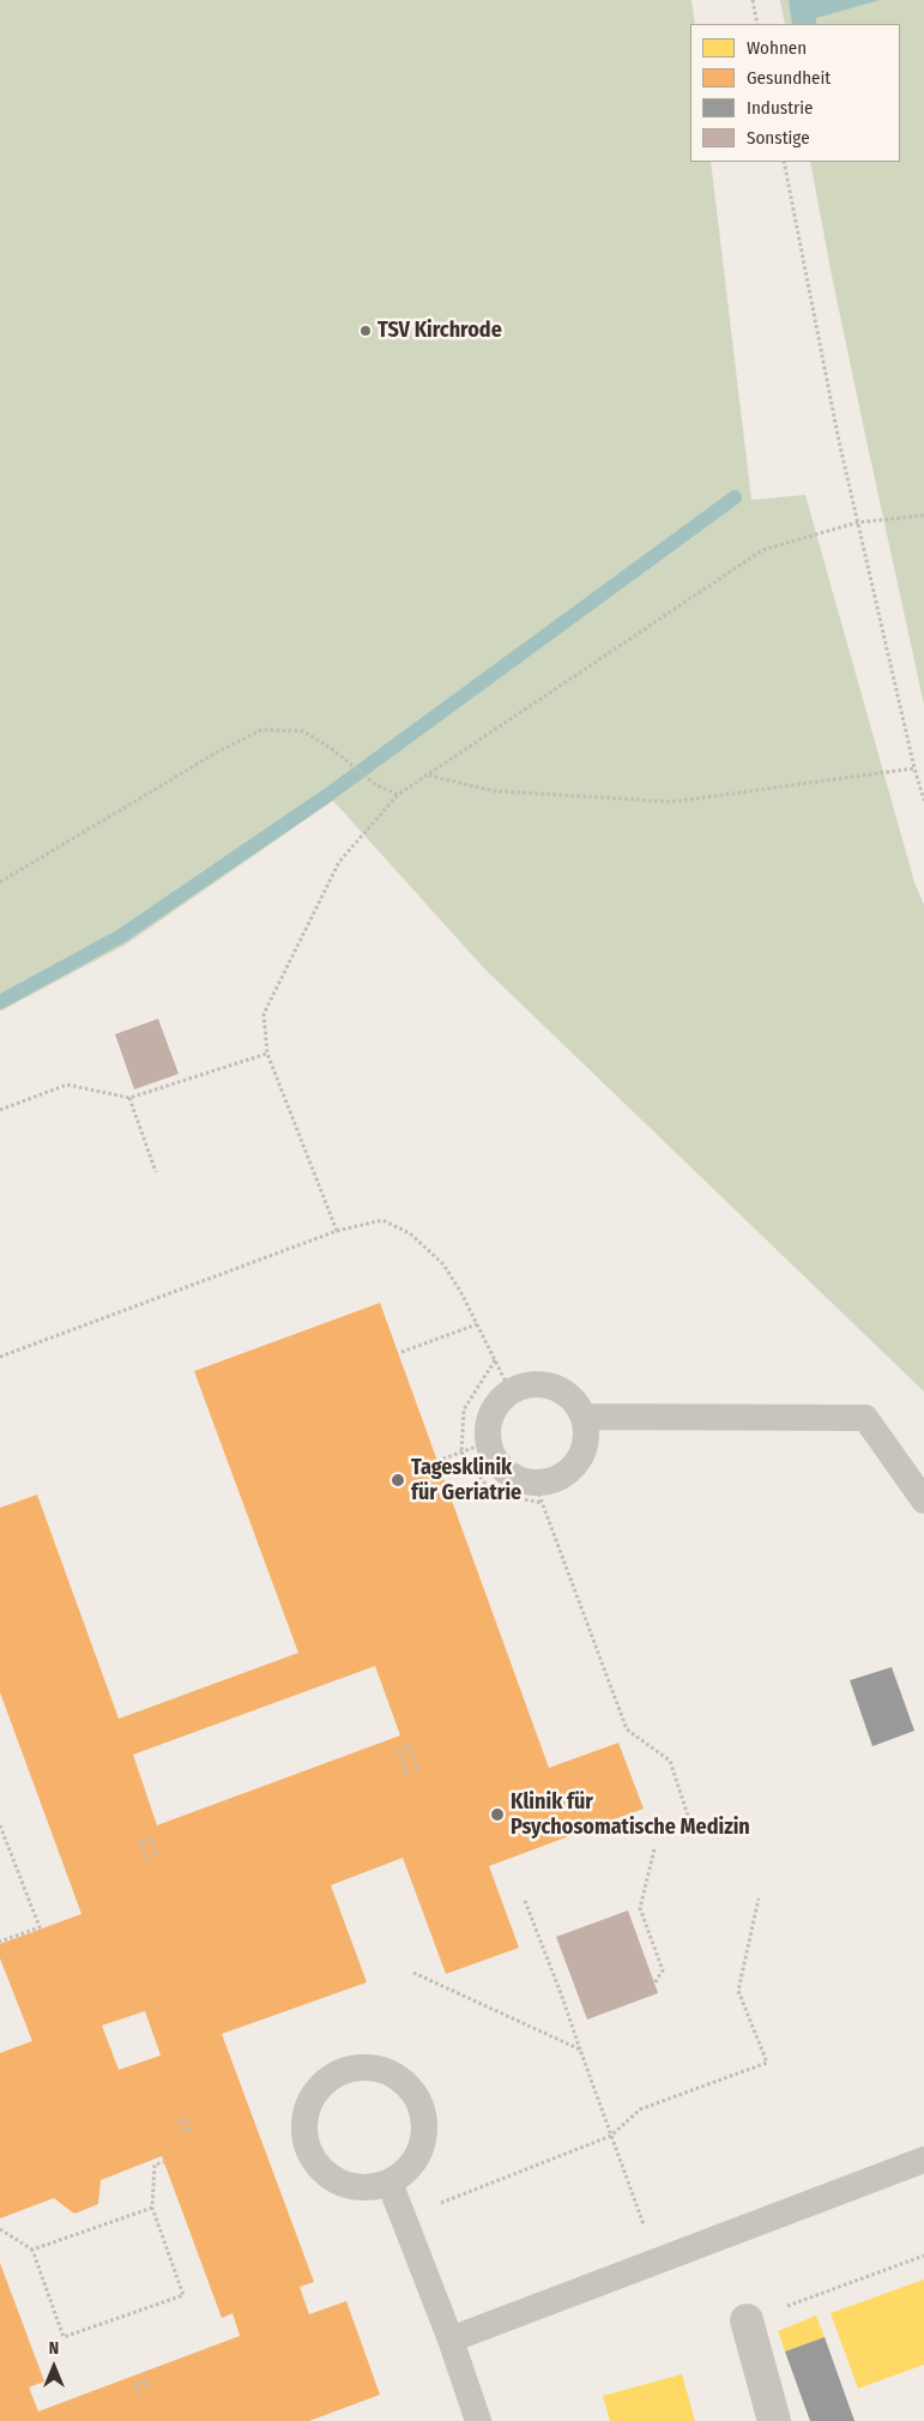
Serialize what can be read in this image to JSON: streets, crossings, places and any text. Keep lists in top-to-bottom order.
{
  "places": ["TSV Kirchrode", "Tagesklinik für Geriatrie", "Klinik für Psychosomatische Medizin"],
  "legend": [
    "Wohnen",
    "Gesundheit",
    "Industrie",
    "Sonstige"
  ],
  "north": "top"
}
